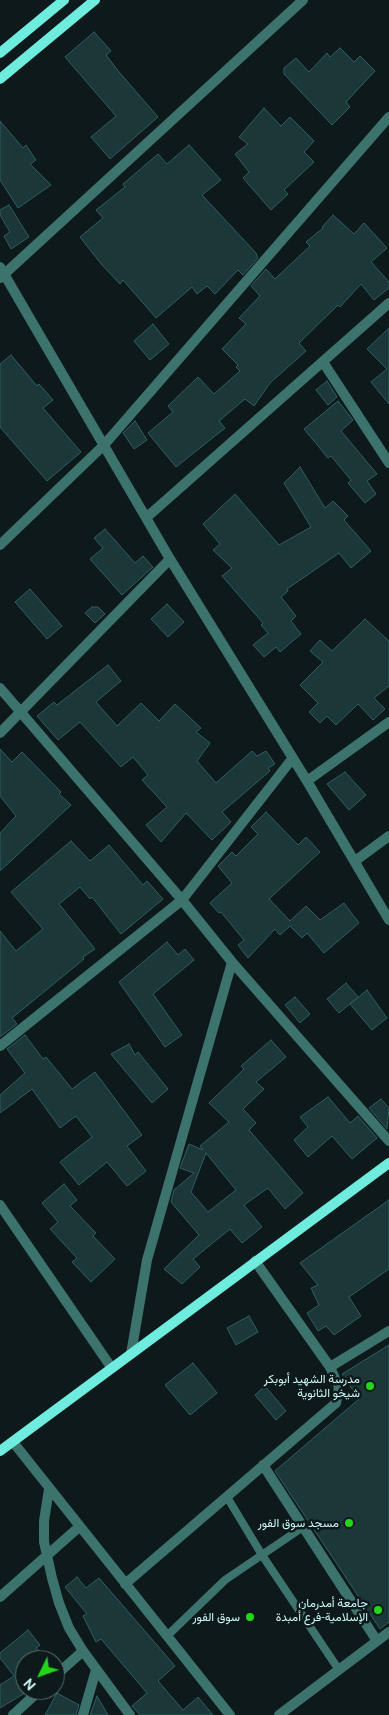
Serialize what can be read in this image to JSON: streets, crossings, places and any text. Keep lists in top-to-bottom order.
{
  "places": [
    "مدرسة الشهيد أبوبكر شيخو الثانوية",
    "مسجد سوق الفور",
    "جامعة أمدرمان الإسلامية-فرع أمبدة",
    "سوق الفور"
  ],
  "north": "bottom left"
}
